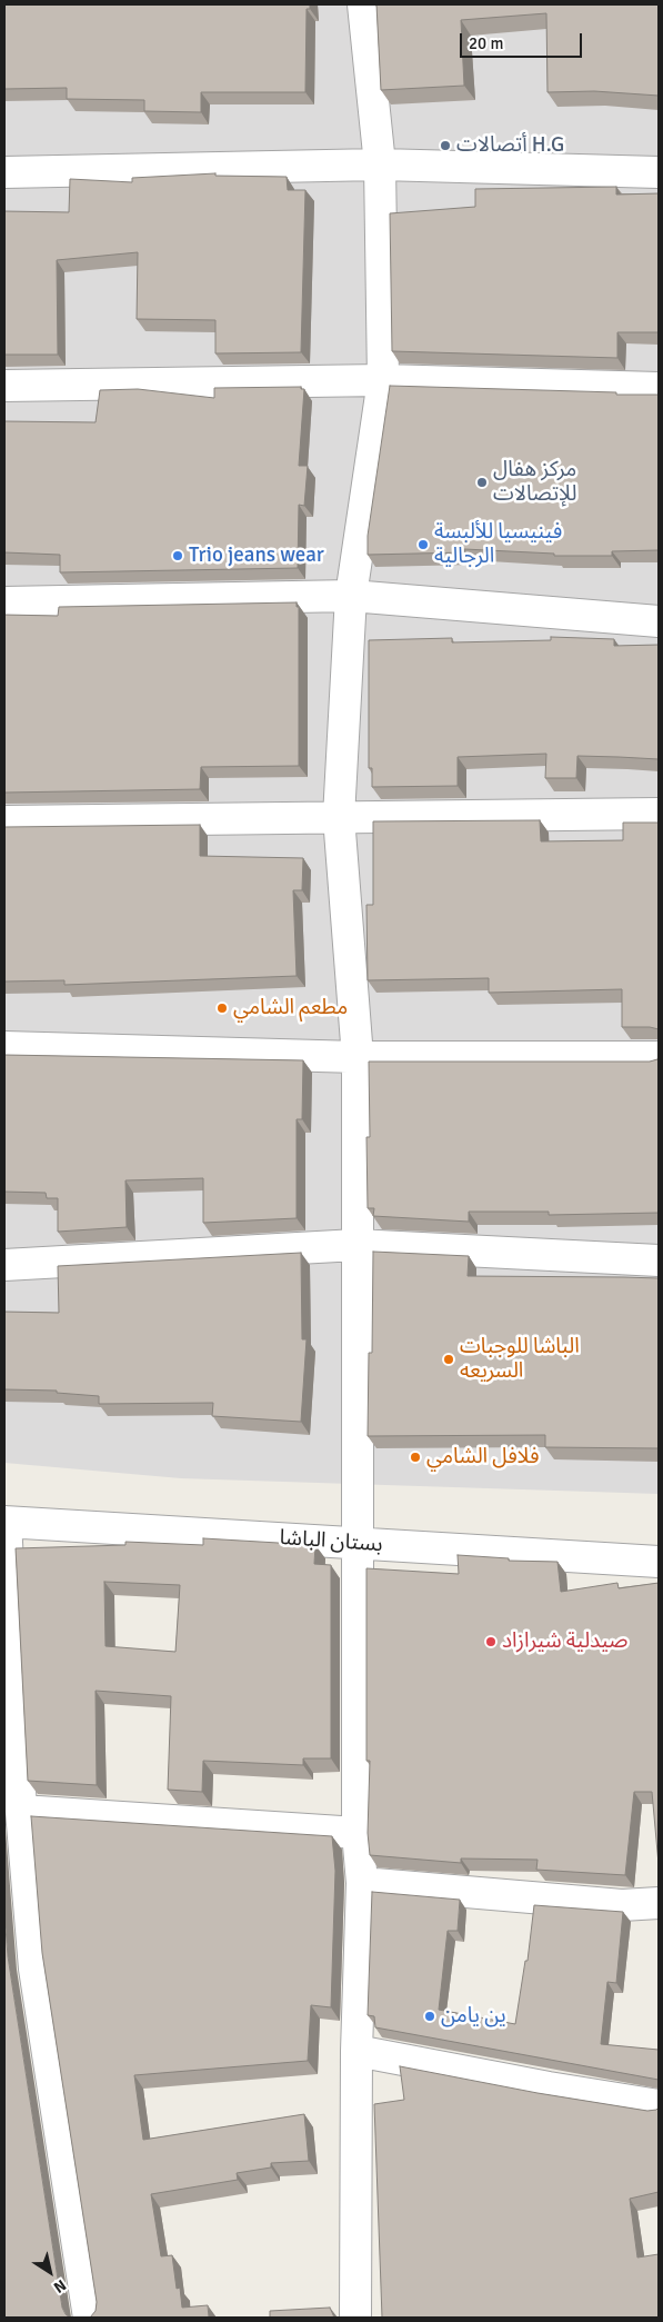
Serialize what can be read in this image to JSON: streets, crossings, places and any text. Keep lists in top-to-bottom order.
{
  "streets": {
    "street": ["بستان الباشا"]
  },
  "places": [
    "أتصالات H.G",
    "مركز هفال للإتصالات",
    "فينيسيا للألبسة الرجالية",
    "Trio jeans wear",
    "مطعم الشامي",
    "الباشا للوجبات السريعه",
    "فلافل الشامي",
    "صيدلية شيرازاد",
    "ين يامن"
  ],
  "scale_bar": "20 m",
  "north": "bottom right"
}
